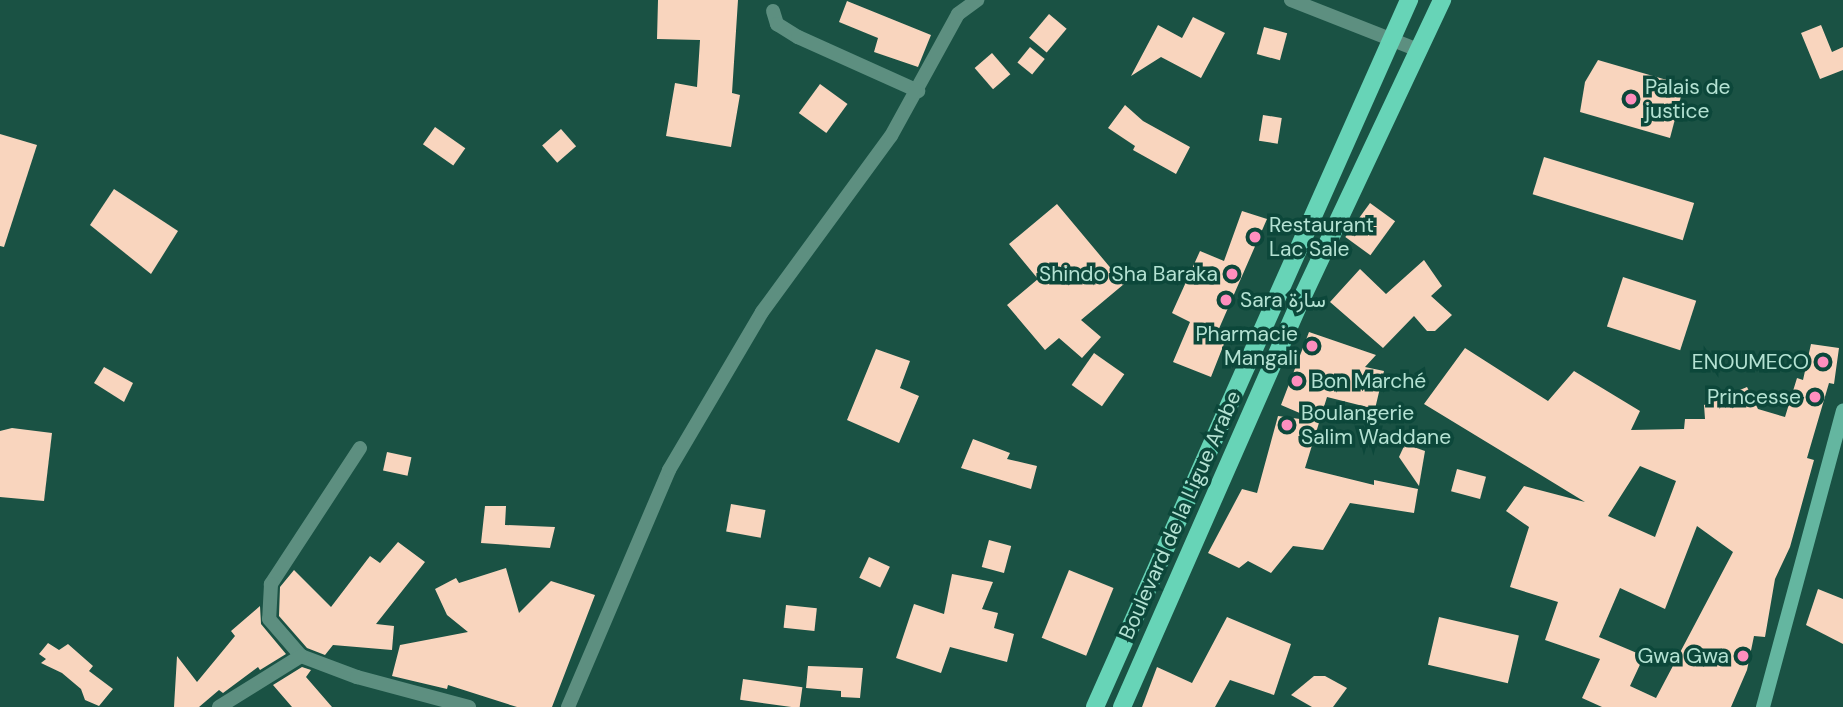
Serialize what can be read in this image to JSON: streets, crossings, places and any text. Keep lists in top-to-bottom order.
{
  "streets": {
    "main road": ["Boulevard de la Ligue Arabe"]
  },
  "places": [
    "Palais de justice",
    "Restaurant Lac Sale",
    "Shindo Sha Baraka",
    "Sara سارة",
    "Pharmacie Mangali",
    "ENOUMECO",
    "Bon Marché",
    "Princesse",
    "Boulangerie Salim Waddane",
    "Gwa Gwa"
  ]
}
